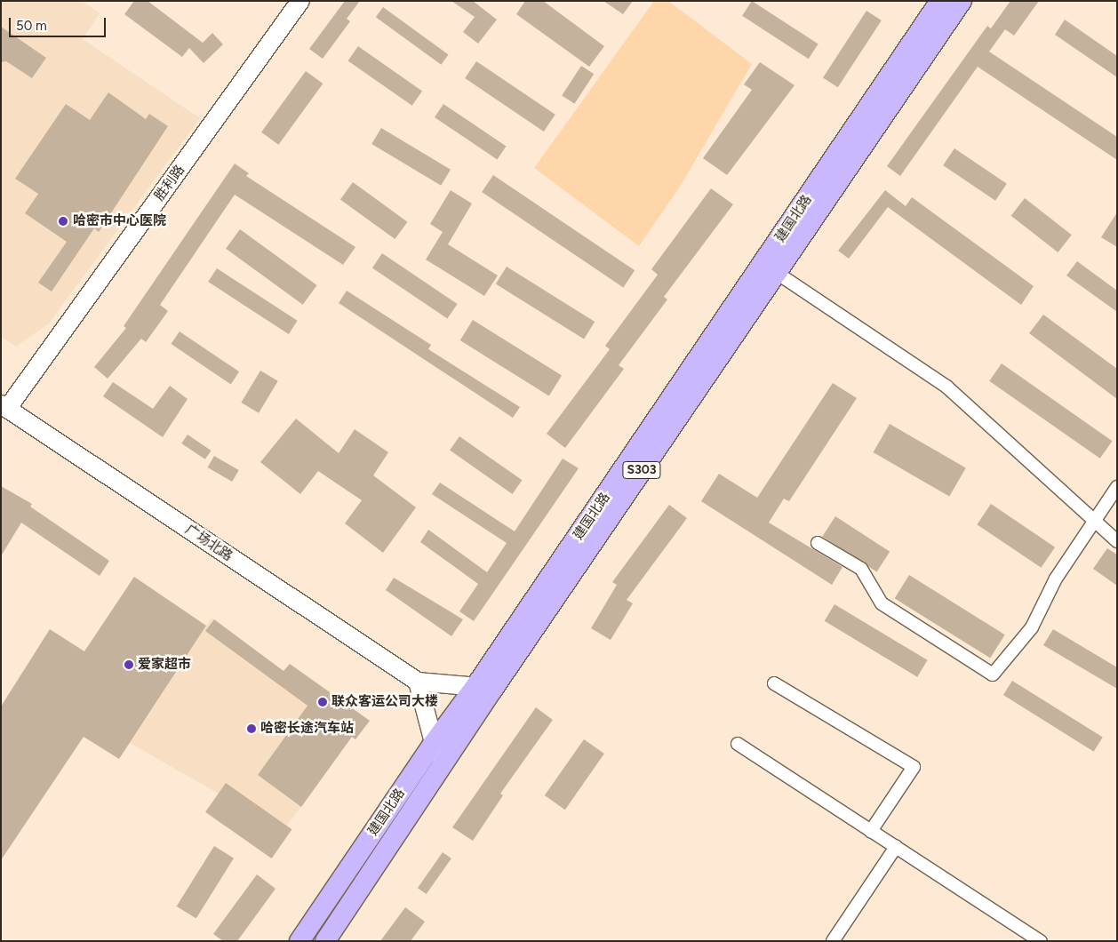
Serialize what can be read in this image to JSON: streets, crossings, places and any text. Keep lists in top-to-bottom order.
{
  "streets": {
    "main road": [
      "胜利路",
      "建国北路",
      "S303",
      "广场北路"
    ]
  },
  "crossings": [
    ["胜利路", "广场北路"]
  ],
  "places": [
    "哈密市中心医院",
    "爱家超市",
    "联众客运公司大楼",
    "哈密长途汽车站"
  ],
  "scale_bar": "50 m"
}
